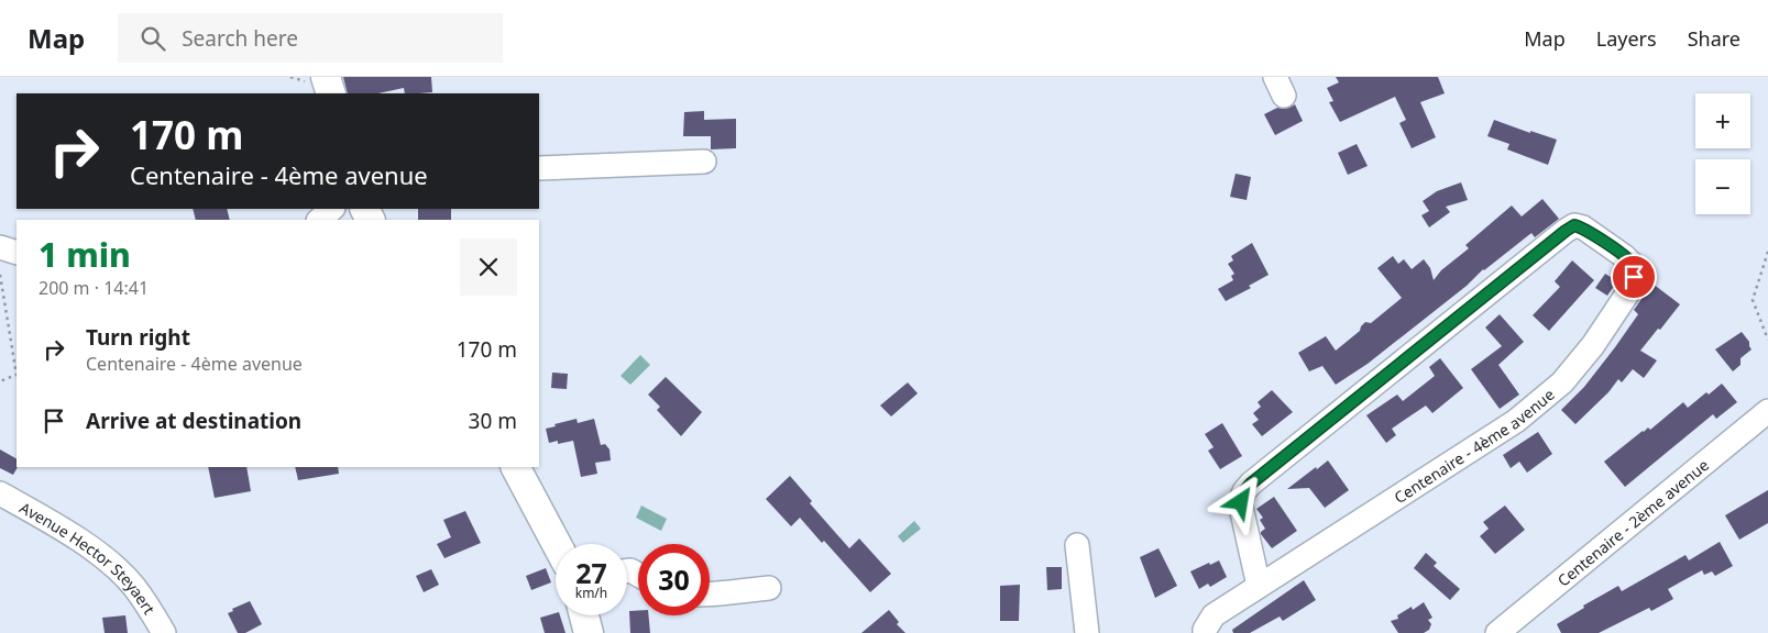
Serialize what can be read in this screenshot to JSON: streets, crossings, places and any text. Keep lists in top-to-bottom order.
{
  "streets": {
    "street": ["Centenaire - 4ème avenue", "Centenaire - 2ème avenue", "Avenue Hector Steyaert"]
  },
  "page": {
    "header": "Map",
    "search": "Search here",
    "nav": ["Map", "Layers", "Share"],
    "map_buttons": ["+", "−"],
    "turn": ["170 m", "Centenaire - 4ème avenue"],
    "heading": ["1 min", "200 m · 14:41"],
    "list": [
      {
        "name": "Turn right",
        "note": "Centenaire - 4ème avenue",
        "value": "170 m"
      },
      {
        "name": "Arrive at destination",
        "value": "30 m"
      }
    ],
    "speed": "27 km/h",
    "limit": "30"
  }
}
